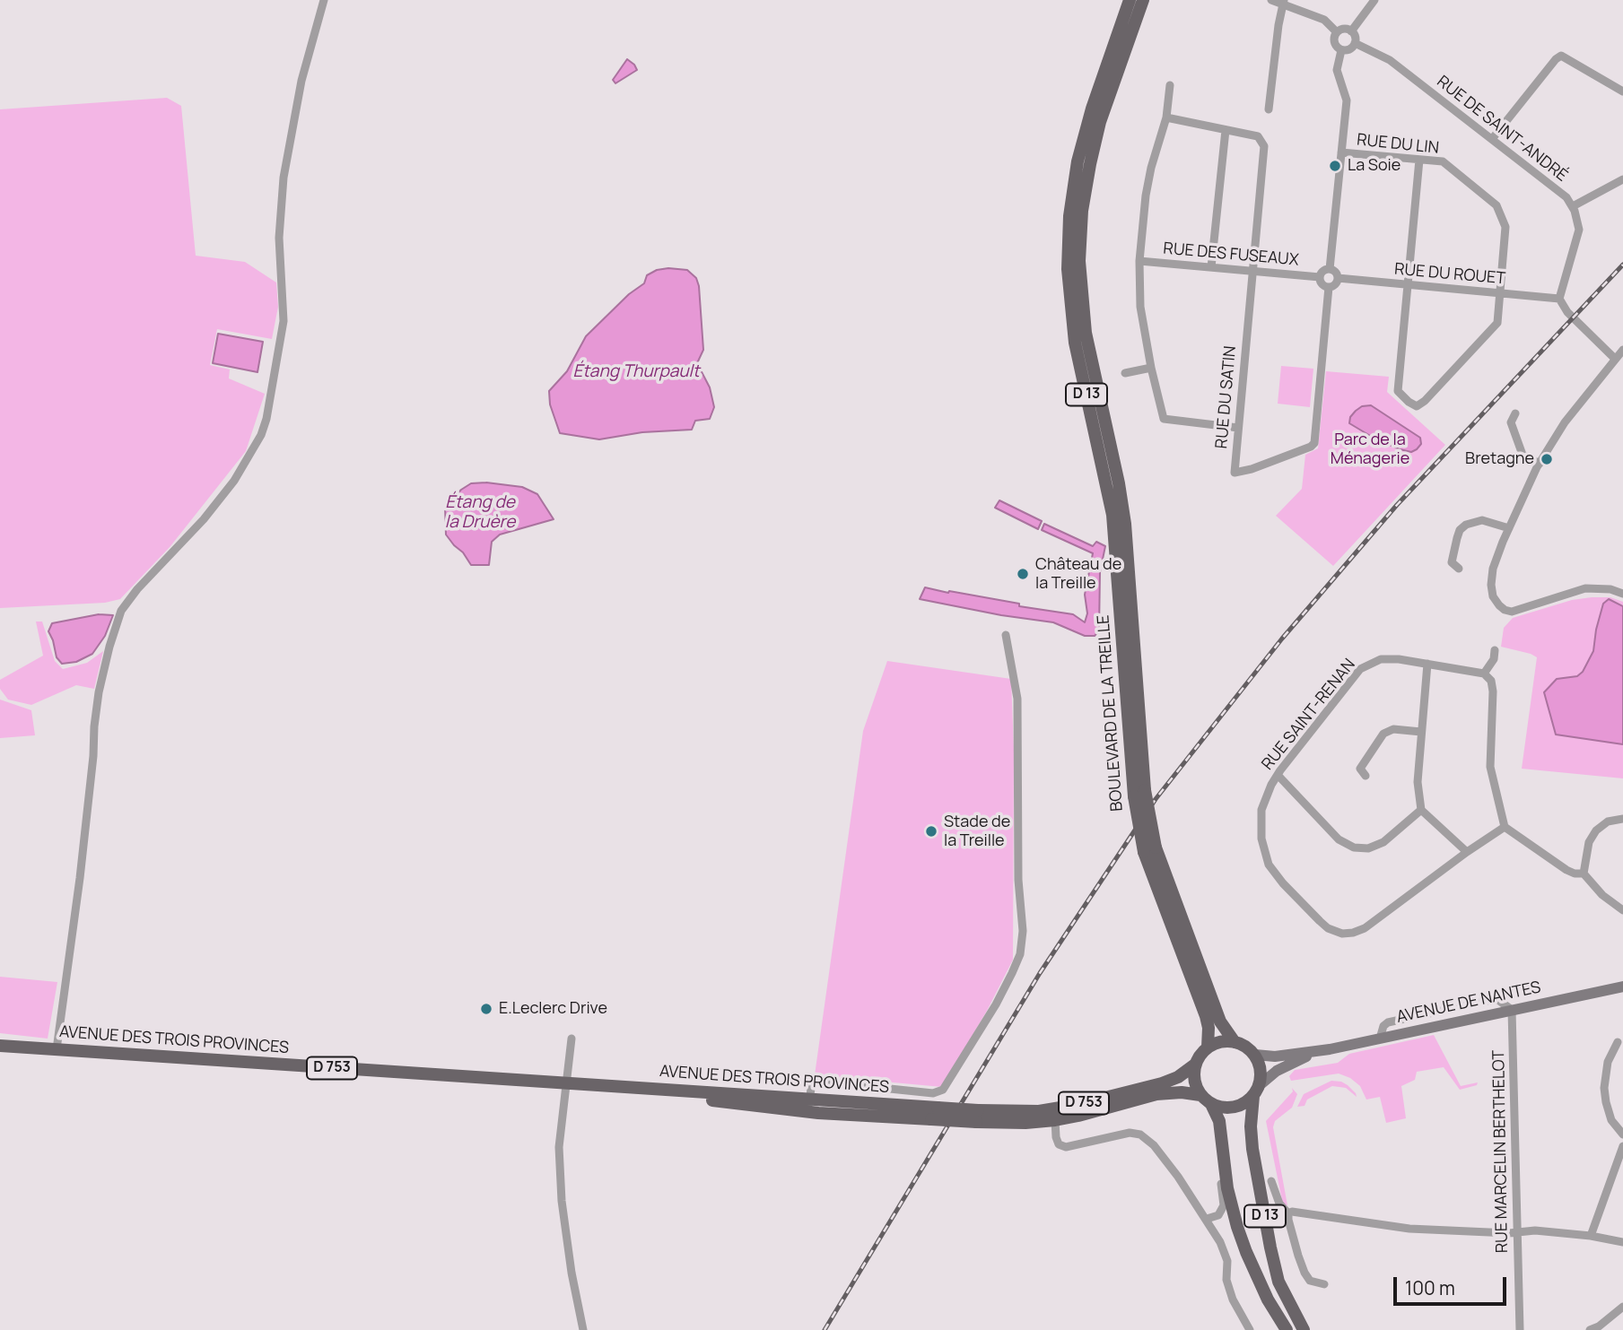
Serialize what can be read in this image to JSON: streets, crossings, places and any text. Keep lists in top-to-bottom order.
{
  "streets": {
    "main road": [
      "D 13",
      "BOULEVARD DE LA TREILLE",
      "AVENUE DE NANTES",
      "AVENUE DES TROIS PROVINCES",
      "D 753"
    ],
    "street": [
      "RUE DE SAINT-ANDRÉ",
      "RUE DU LIN",
      "RUE DES FUSEAUX",
      "RUE DU ROUET",
      "RUE DU SATIN",
      "RUE SAINT-RENAN",
      "RUE MARCELIN BERTHELOT"
    ]
  },
  "crossings": [
    ["RUE DU LIN", "RUE DU ROUET"],
    ["RUE DES FUSEAUX", "RUE DU ROUET"],
    ["RUE DES FUSEAUX", "RUE DU SATIN"],
    ["RUE DU ROUET", "RUE DU SATIN"],
    ["D 13", "BOULEVARD DE LA TREILLE"],
    ["D 13", "AVENUE DE NANTES"],
    ["D 13", "D 753"],
    ["BOULEVARD DE LA TREILLE", "AVENUE DE NANTES"],
    ["BOULEVARD DE LA TREILLE", "D 753"],
    ["AVENUE DE NANTES", "D 753"],
    ["AVENUE DE NANTES", "RUE MARCELIN BERTHELOT"],
    ["AVENUE DES TROIS PROVINCES", "D 753"]
  ],
  "water": ["Étang Thurpault", "Étang de la Druère"],
  "parks": ["Parc de la Ménagerie"],
  "places": [
    "La Soie",
    "Bretagne",
    "Château de la Treille",
    "Stade de la Treille",
    "E.Leclerc Drive"
  ],
  "scale_bar": "100 m"
}
